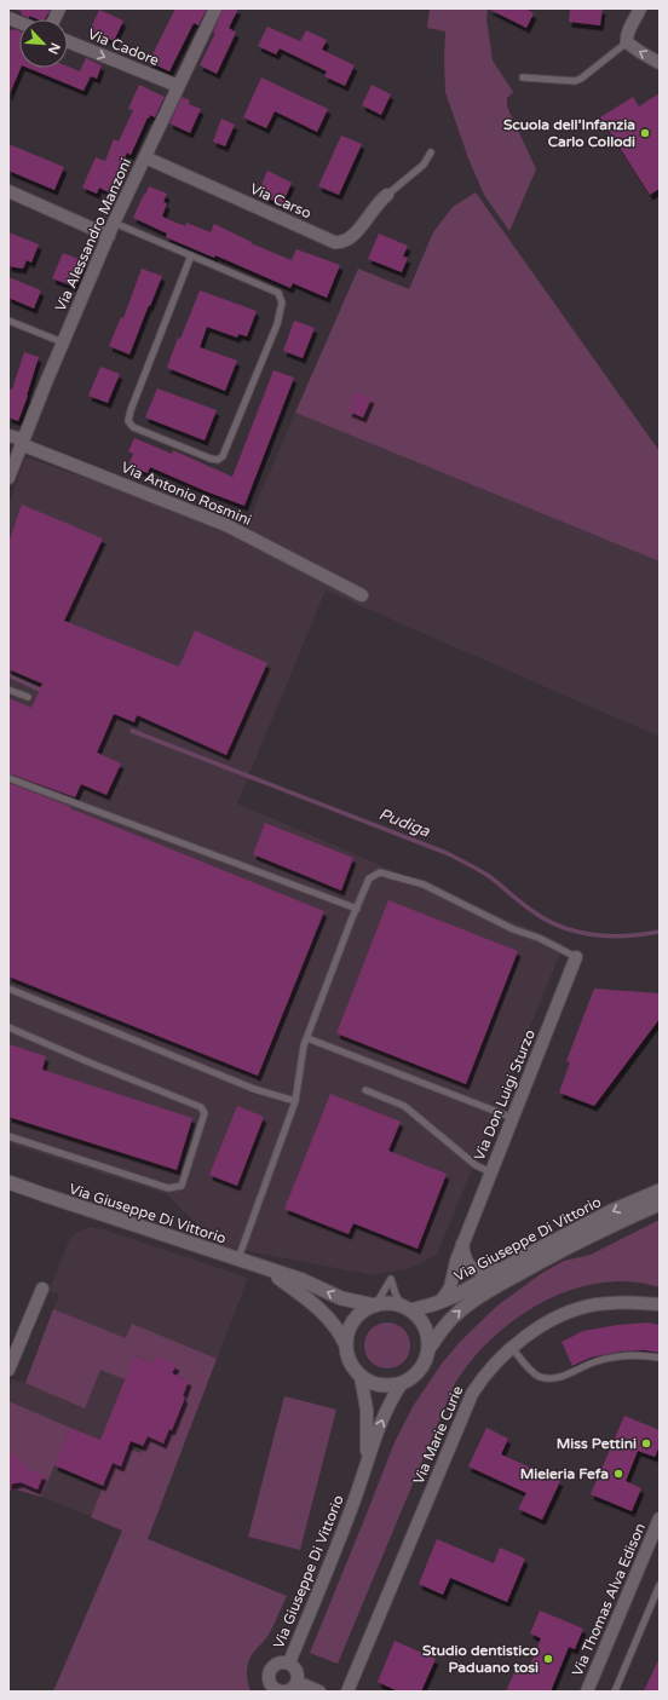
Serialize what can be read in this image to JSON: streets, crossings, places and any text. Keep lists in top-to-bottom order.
{
  "streets": {
    "street": [
      "Via Cadore",
      "Via Carso",
      "Via Alessandro Manzoni",
      "Via Antonio Rosmini",
      "Via Don Luigi Sturzo",
      "Via Giuseppe Di Vittorio",
      "Via Marie Curie",
      "Via Thomas Alva Edison"
    ]
  },
  "crossings": [
    ["Via Cadore", "Via Alessandro Manzoni"],
    ["Via Carso", "Via Alessandro Manzoni"],
    ["Via Alessandro Manzoni", "Via Antonio Rosmini"],
    ["Via Don Luigi Sturzo", "Via Giuseppe Di Vittorio"]
  ],
  "one_way": ["Via Cadore"],
  "water": ["Pudiga"],
  "places": [
    "Scuola dell’Infanzia Carlo Collodi",
    "Miss Pettini",
    "Mieleria Fefa",
    "Studio dentistico Paduano tosi"
  ],
  "north": "bottom right"
}
